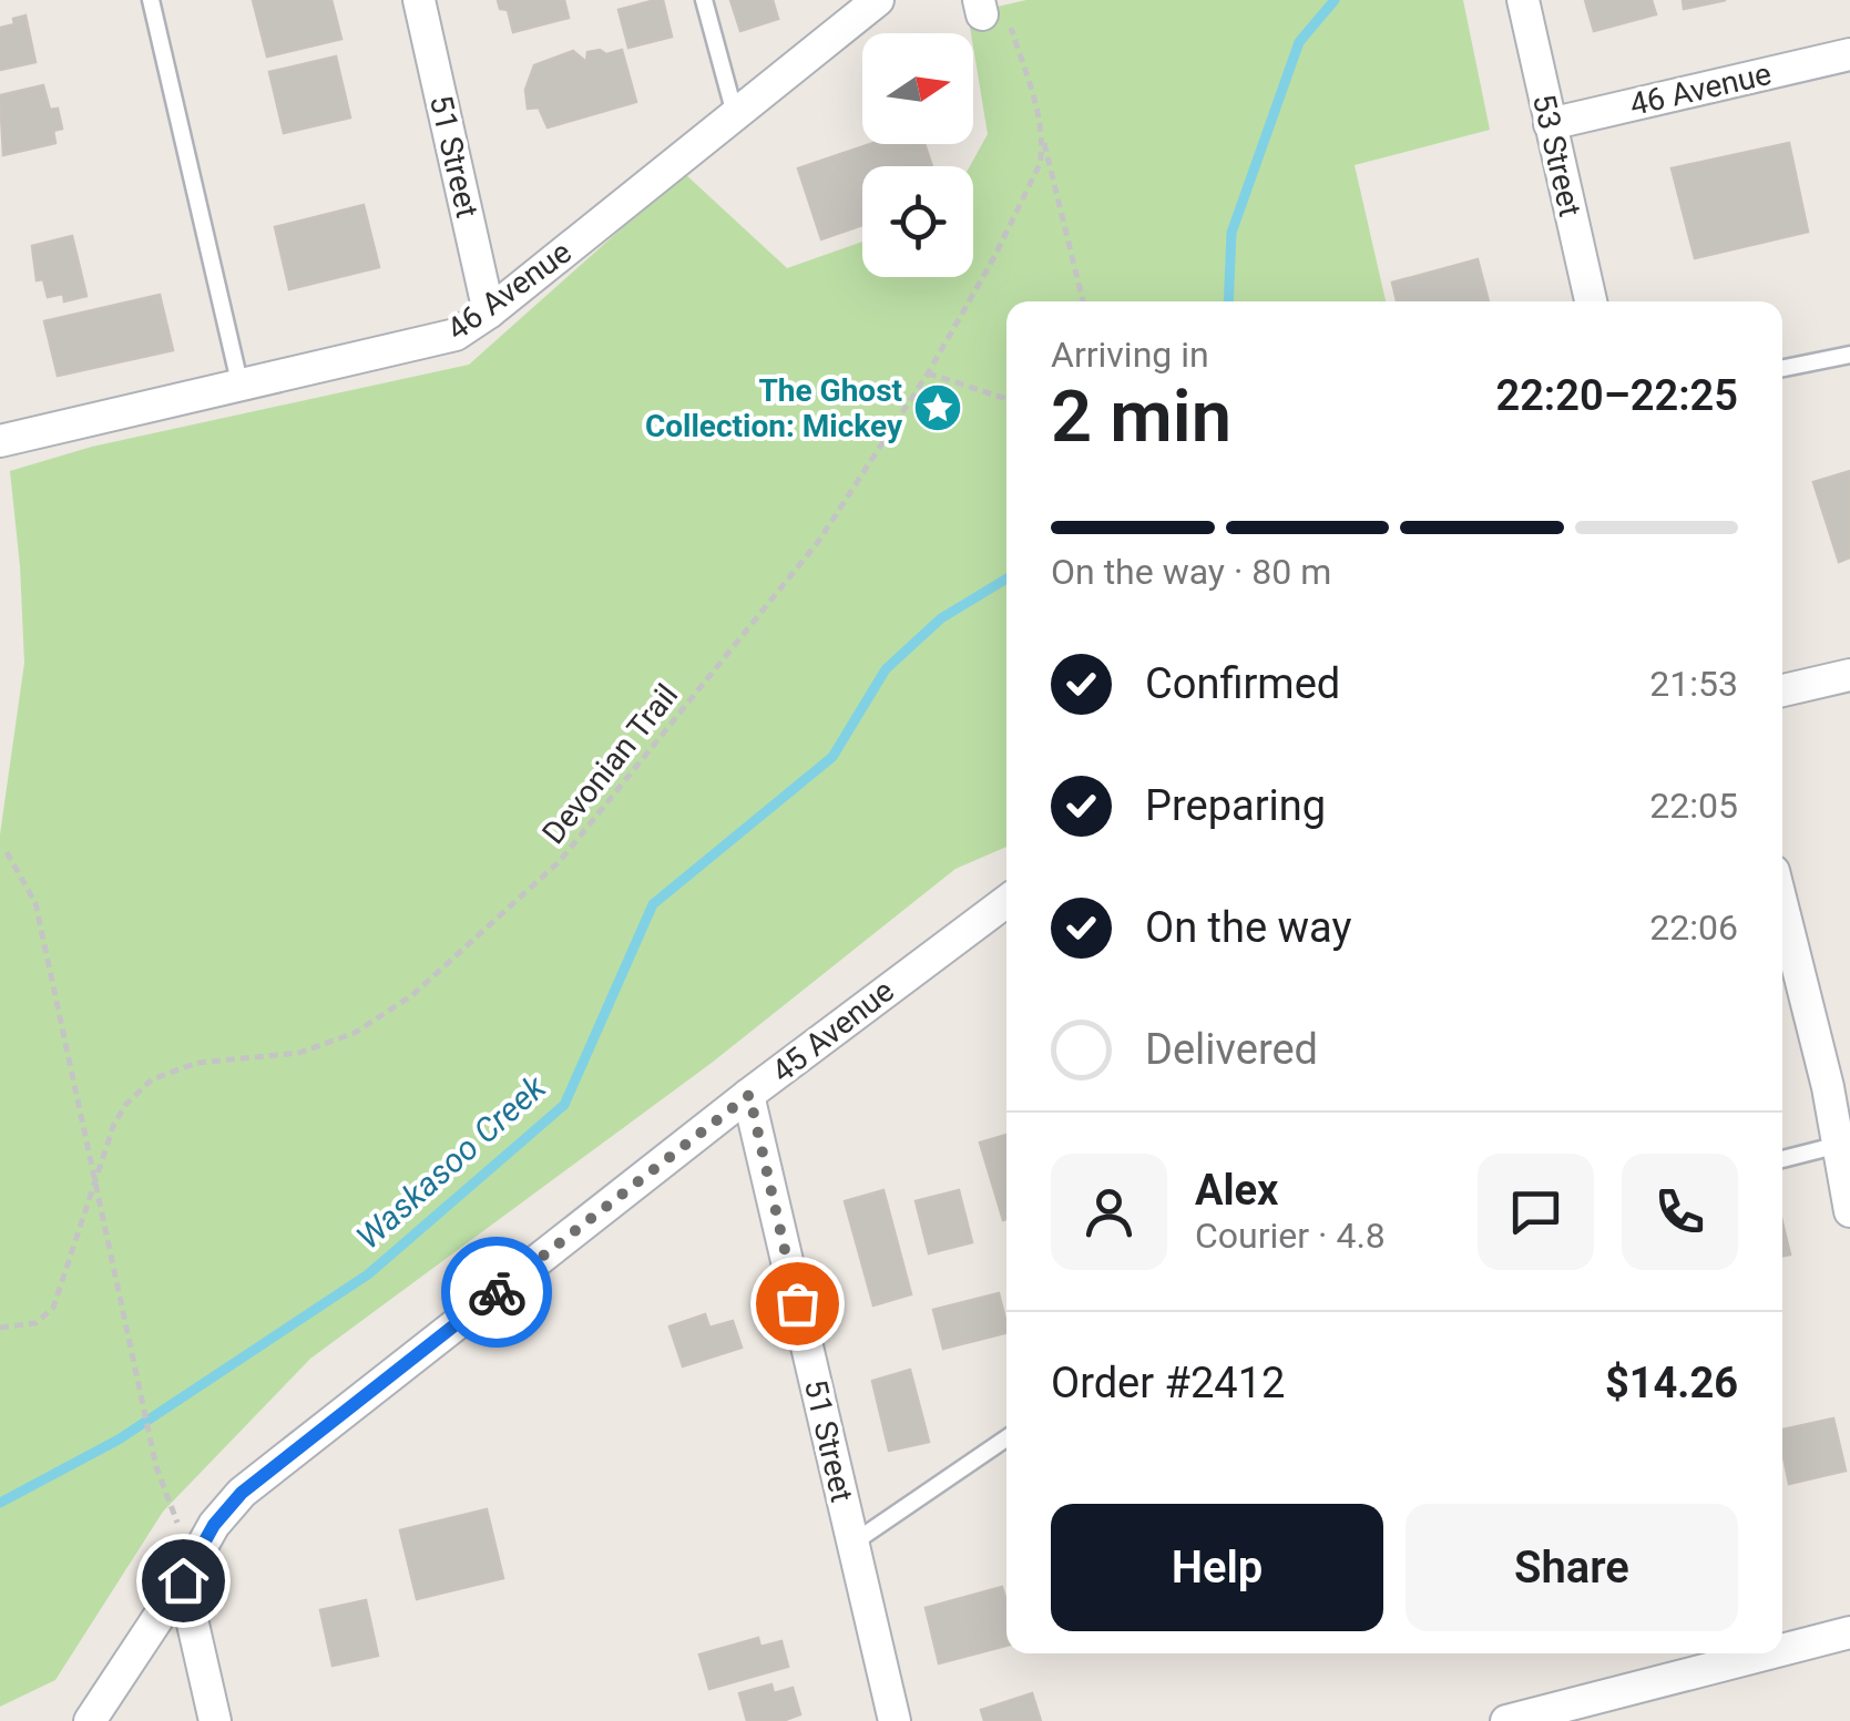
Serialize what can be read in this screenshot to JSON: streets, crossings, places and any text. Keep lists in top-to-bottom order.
{
  "streets": {
    "street": [
      "46 Avenue",
      "53 Street",
      "51 Street",
      "45 Avenue"
    ],
    "path": ["Devonian Trail"]
  },
  "crossings": [
    ["46 Avenue", "53 Street"],
    ["46 Avenue", "51 Street"],
    ["51 Street", "45 Avenue"]
  ],
  "water": ["Waskasoo Creek"],
  "places": {
    "place": ["The Ghost Collection: Mickey"]
  },
  "north": "right",
  "page": {
    "heading": ["2 min", "Arriving in", "22:20–22:25"],
    "panel": [
      "Alex",
      "Courier · 4.8",
      "Order #2412",
      "$14.26"
    ],
    "bar": "On the way · 80 m",
    "list": [
      ["Confirmed", "21:53"],
      ["Preparing", "22:05"],
      ["On the way", "22:06"],
      "Delivered"
    ],
    "buttons": ["Help", "Share"]
  }
}
